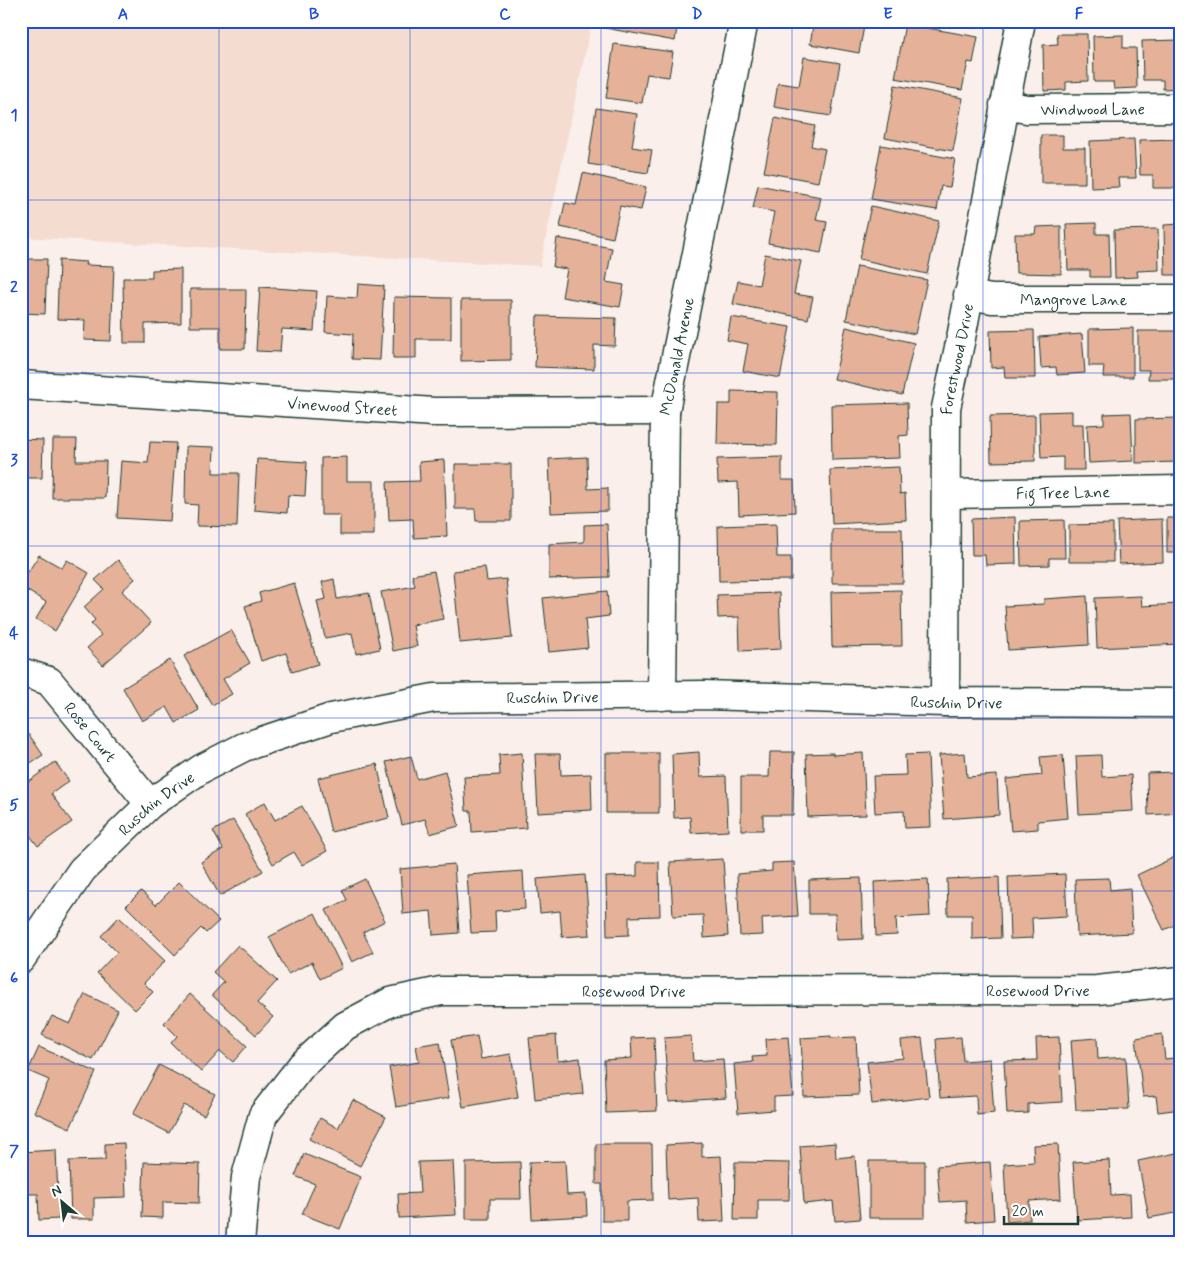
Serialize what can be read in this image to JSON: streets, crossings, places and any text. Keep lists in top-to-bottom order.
{
  "streets": {
    "street": [
      "Windwood Lane",
      "Mangrove Lane",
      "McDonald Avenue",
      "Forestwood Drive",
      "Vinewood Street",
      "Fig Tree Lane",
      "Ruschin Drive",
      "Rose Court",
      "Rosewood Drive"
    ]
  },
  "crossings": [
    ["Windwood Lane", "Forestwood Drive"],
    ["Mangrove Lane", "Forestwood Drive"],
    ["McDonald Avenue", "Vinewood Street"],
    ["McDonald Avenue", "Ruschin Drive"],
    ["Forestwood Drive", "Fig Tree Lane"],
    ["Forestwood Drive", "Ruschin Drive"],
    ["Ruschin Drive", "Rose Court"]
  ],
  "scale_bar": "20 m",
  "north": "top left",
  "grid": {
    "columns": [
      "A",
      "B",
      "C",
      "D",
      "E",
      "F"
    ],
    "rows": [
      "1",
      "2",
      "3",
      "4",
      "5",
      "6",
      "7"
    ]
  }
}
